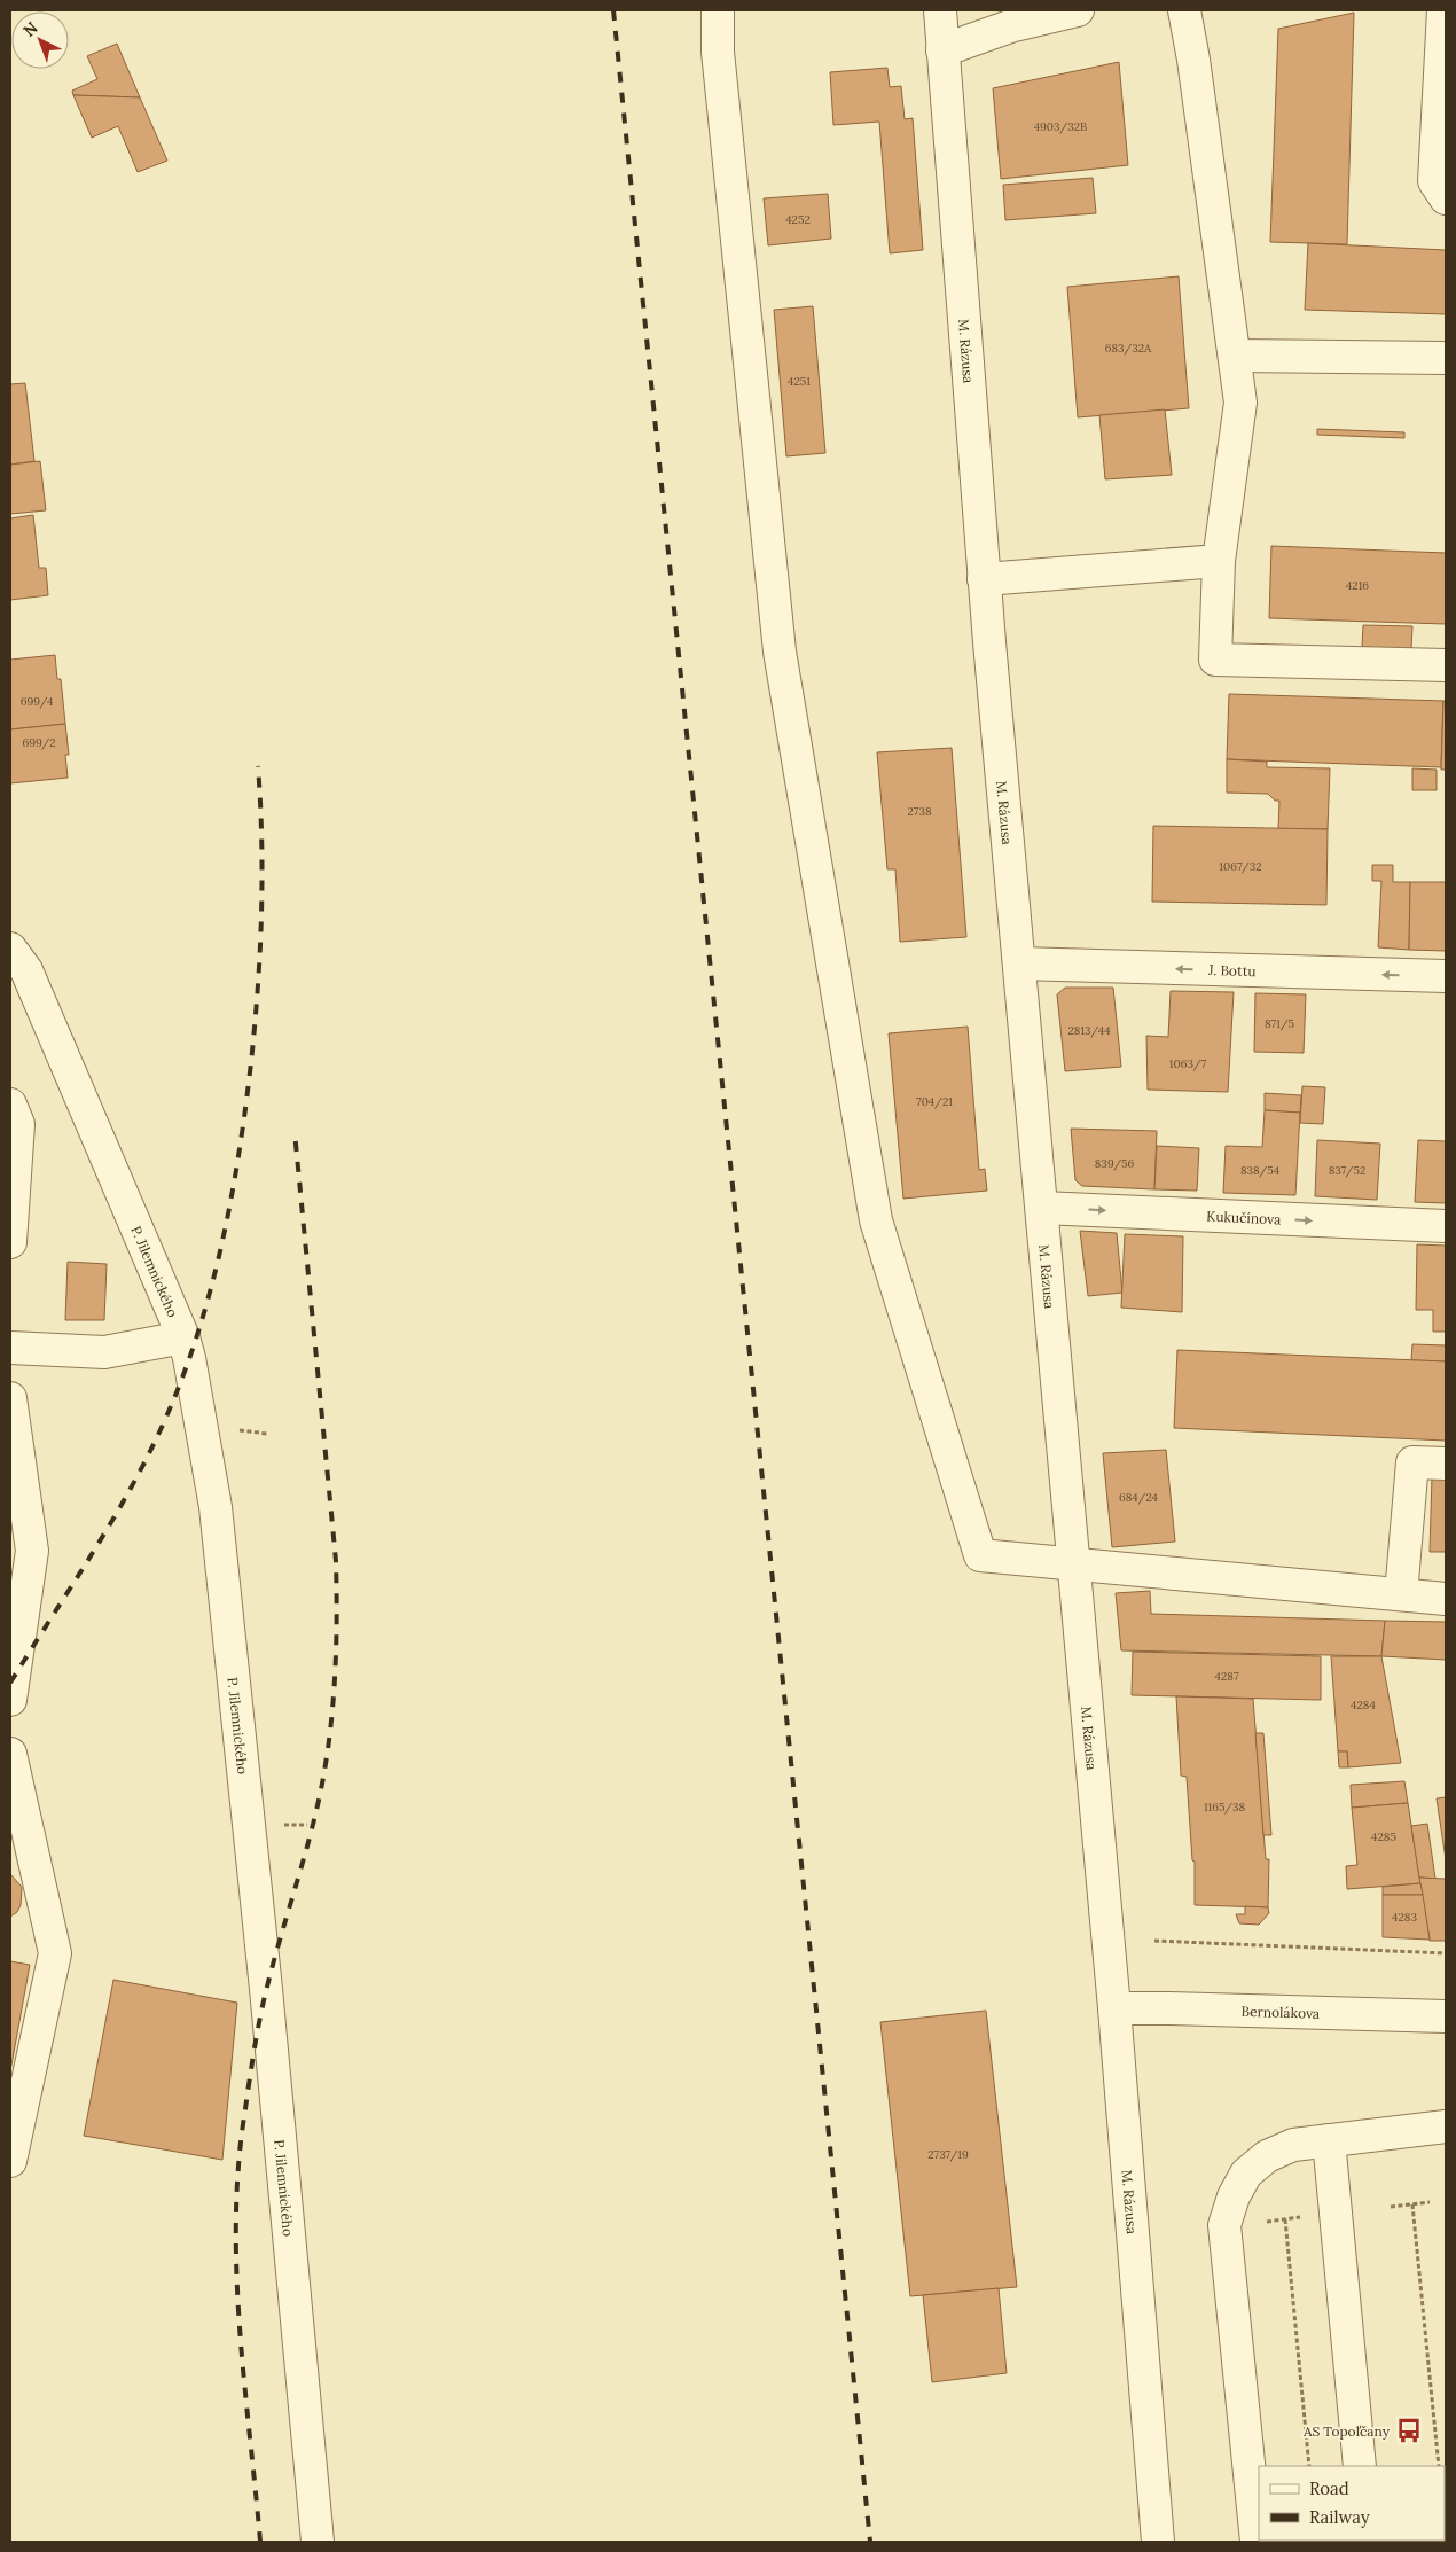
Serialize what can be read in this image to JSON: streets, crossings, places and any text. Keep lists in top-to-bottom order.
{
  "streets": {
    "street": [
      "M. Rázusa",
      "J. Bottu",
      "Kukučínova",
      "P. Jilemnického",
      "Bernolákova"
    ]
  },
  "crossings": [
    ["M. Rázusa", "J. Bottu"],
    ["M. Rázusa", "Kukučínova"],
    ["M. Rázusa", "Bernolákova"]
  ],
  "one_way": ["J. Bottu", "Kukučínova"],
  "places": {
    "bus stop": ["AS Topoľčany"]
  },
  "house_numbers": [
    "4903/32B",
    "4252",
    "683/32A",
    "4251",
    "4216",
    "699/4",
    "699/2",
    "2738",
    "1067/32",
    "871/5",
    "2813/44",
    "1063/7",
    "704/21",
    "839/56",
    "838/54",
    "837/52",
    "684/24",
    "4287",
    "4284",
    "1165/38",
    "4285",
    "4283",
    "2737/19"
  ],
  "legend": ["Road", "Railway"],
  "north": "top left"
}
